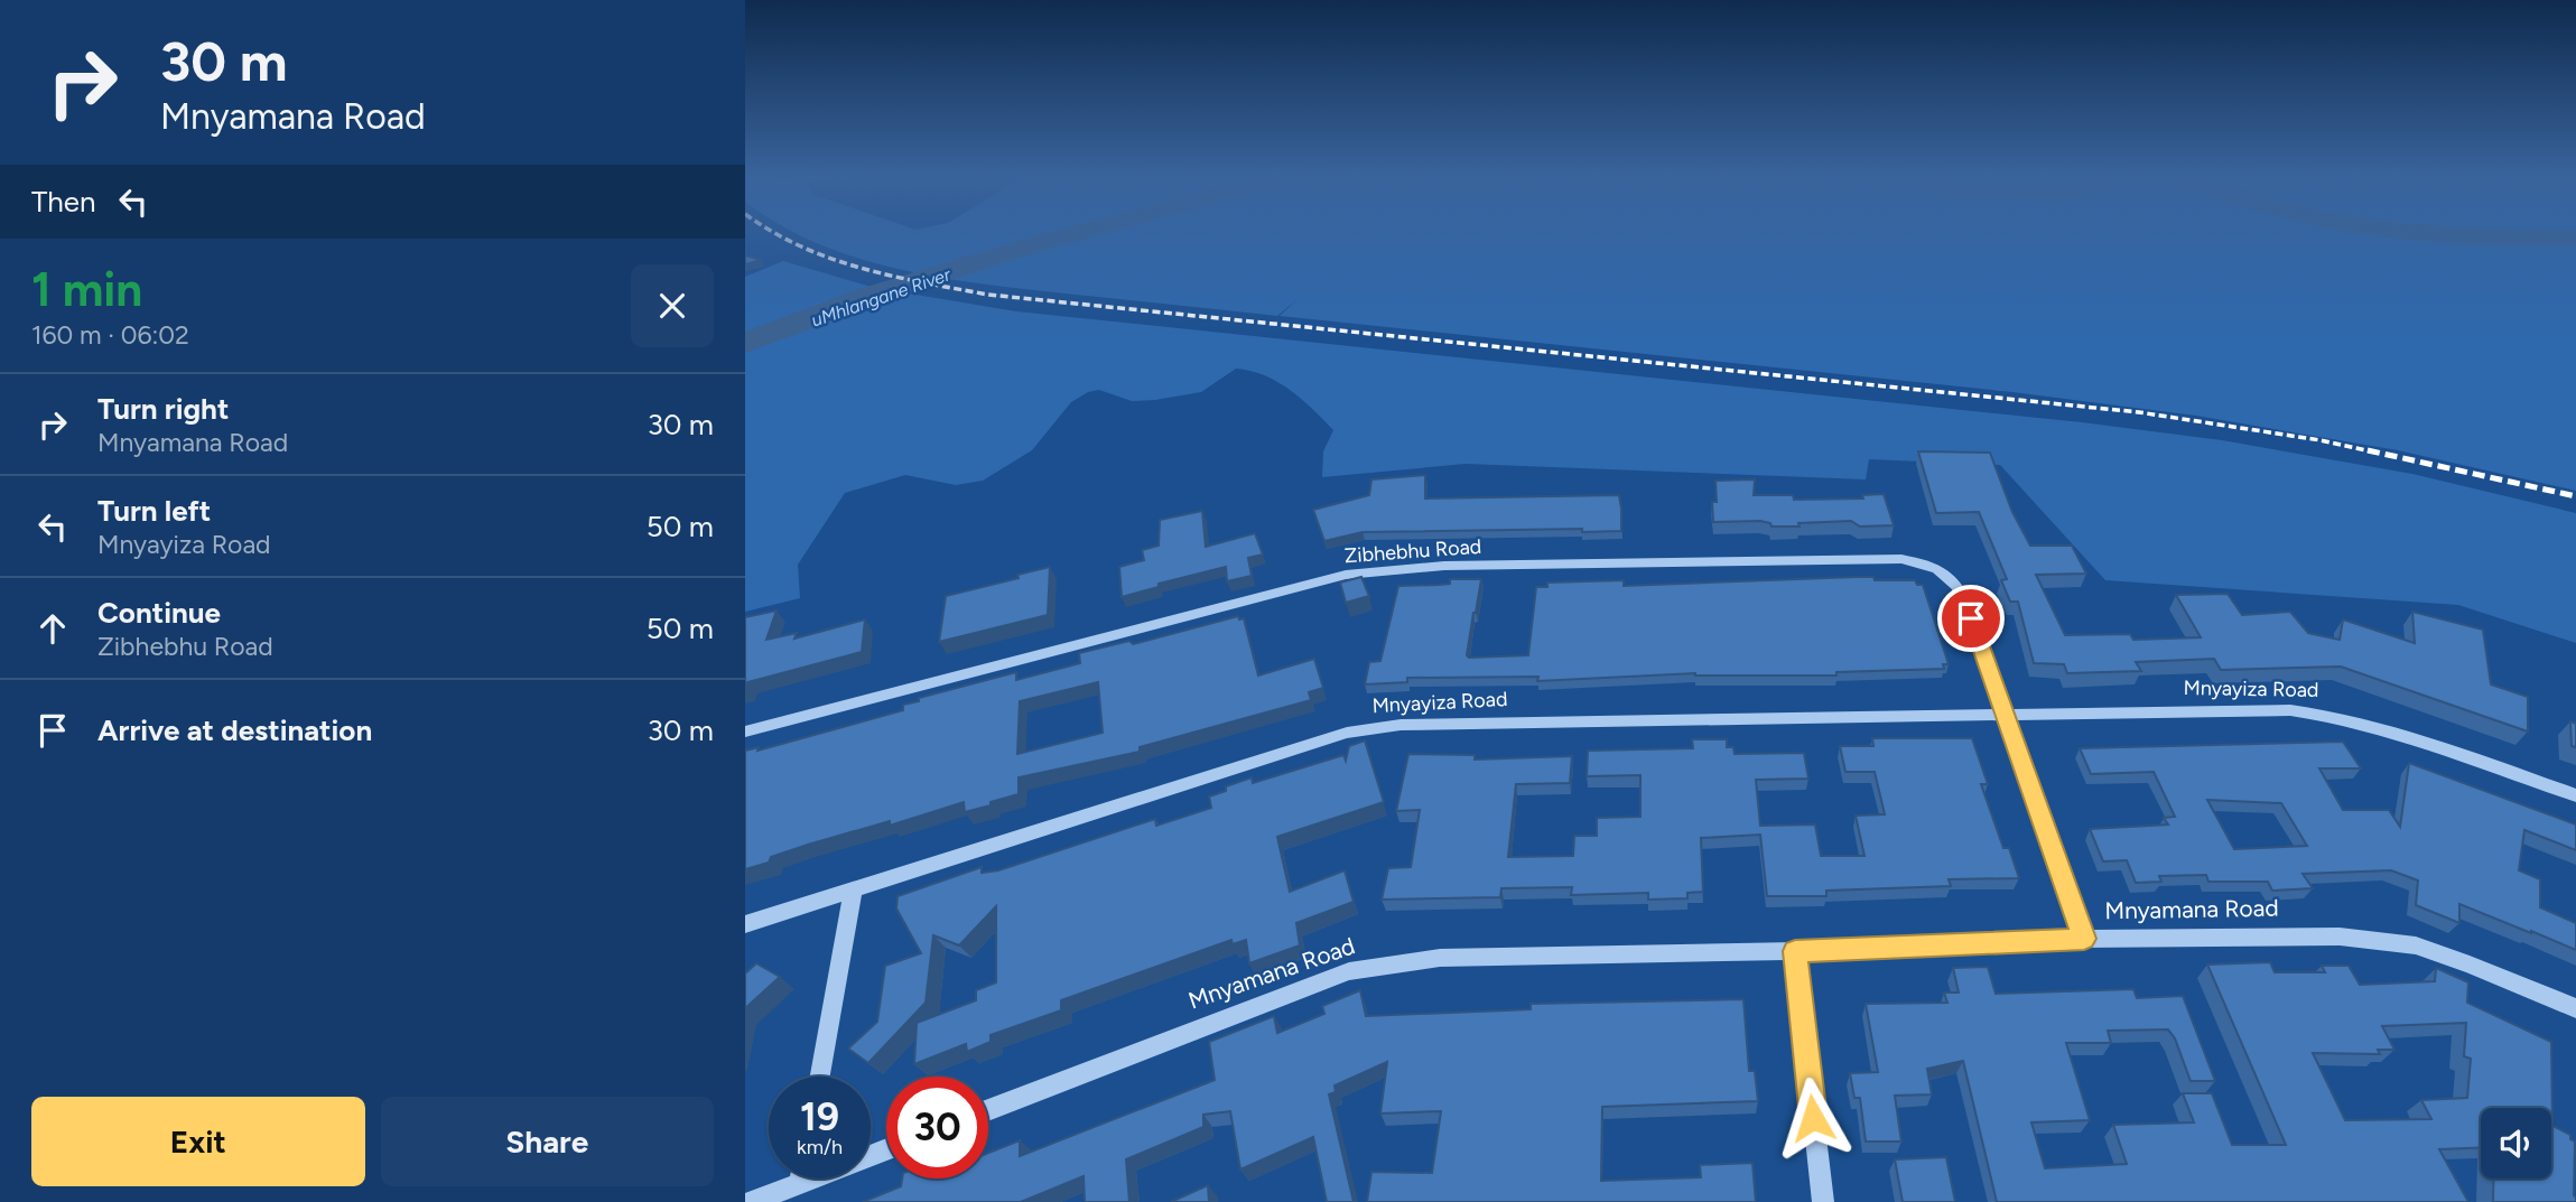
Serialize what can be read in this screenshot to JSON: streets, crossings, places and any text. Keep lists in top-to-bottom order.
{
  "streets": {
    "street": ["Zibhebhu Road", "Mnyayiza Road", "Mnyamana Road"]
  },
  "crossings": [
    ["Zibhebhu Road", "Mnyayiza Road"]
  ],
  "water": ["uMhlangane River"],
  "page": {
    "turn": ["30 m", "Mnyamana Road"],
    "then": "Then",
    "heading": ["1 min", "160 m · 06:02"],
    "list": [
      {
        "name": "Turn right",
        "note": "Mnyamana Road",
        "value": "30 m"
      },
      {
        "name": "Turn left",
        "note": "Mnyayiza Road",
        "value": "50 m"
      },
      {
        "name": "Continue",
        "note": "Zibhebhu Road",
        "value": "50 m"
      },
      {
        "name": "Arrive at destination",
        "value": "30 m"
      }
    ],
    "speed": "19 km/h",
    "limit": "30",
    "buttons": ["Exit", "Share"]
  }
}
